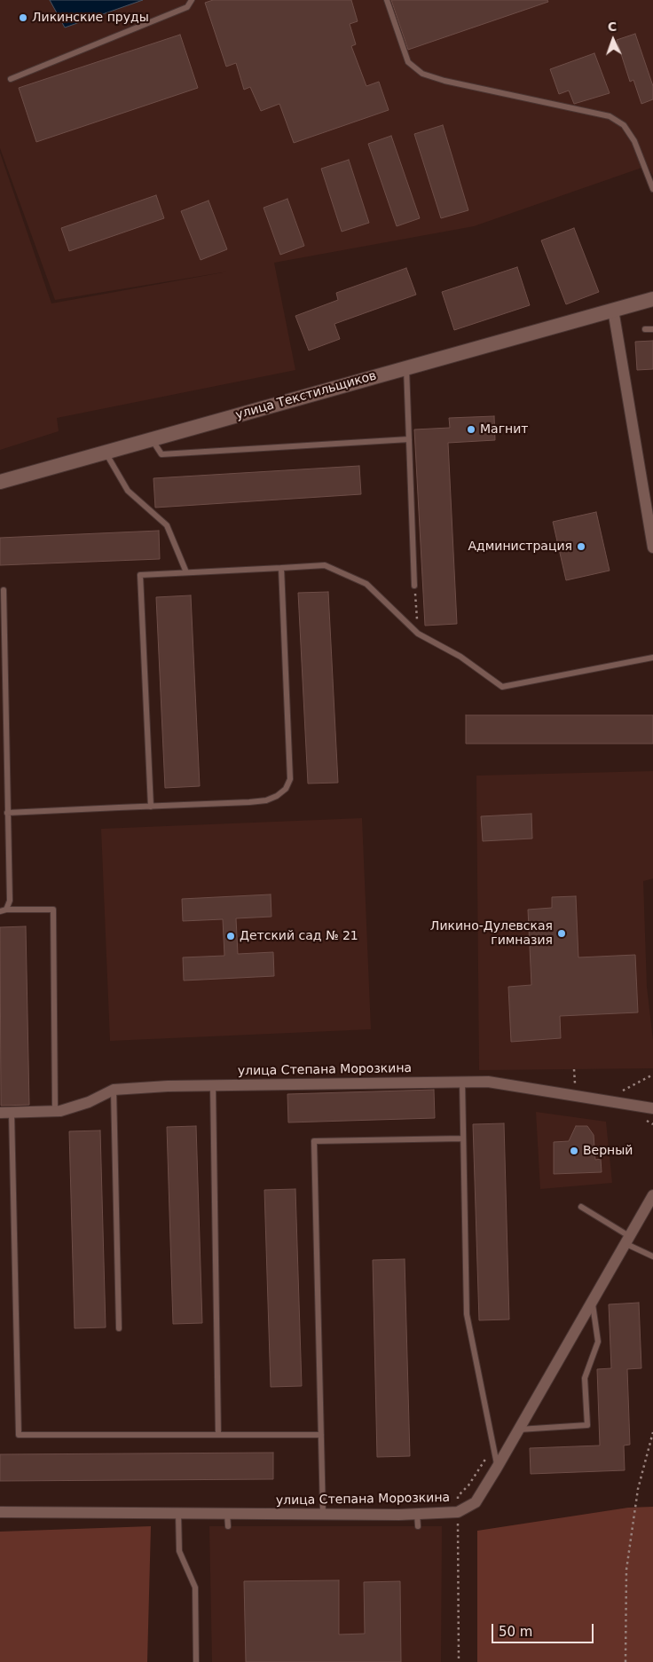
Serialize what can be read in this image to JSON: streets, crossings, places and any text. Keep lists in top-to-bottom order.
{
  "streets": {
    "street": ["улица Текстильщиков", "улица Степана Морозкина"]
  },
  "places": [
    "Ликинские пруды",
    "Магнит",
    "Администрация",
    "Ликино-Дулевская гимназия",
    "Детский сад № 21",
    "Верный"
  ],
  "scale_bar": "50 m",
  "north": "top"
}
